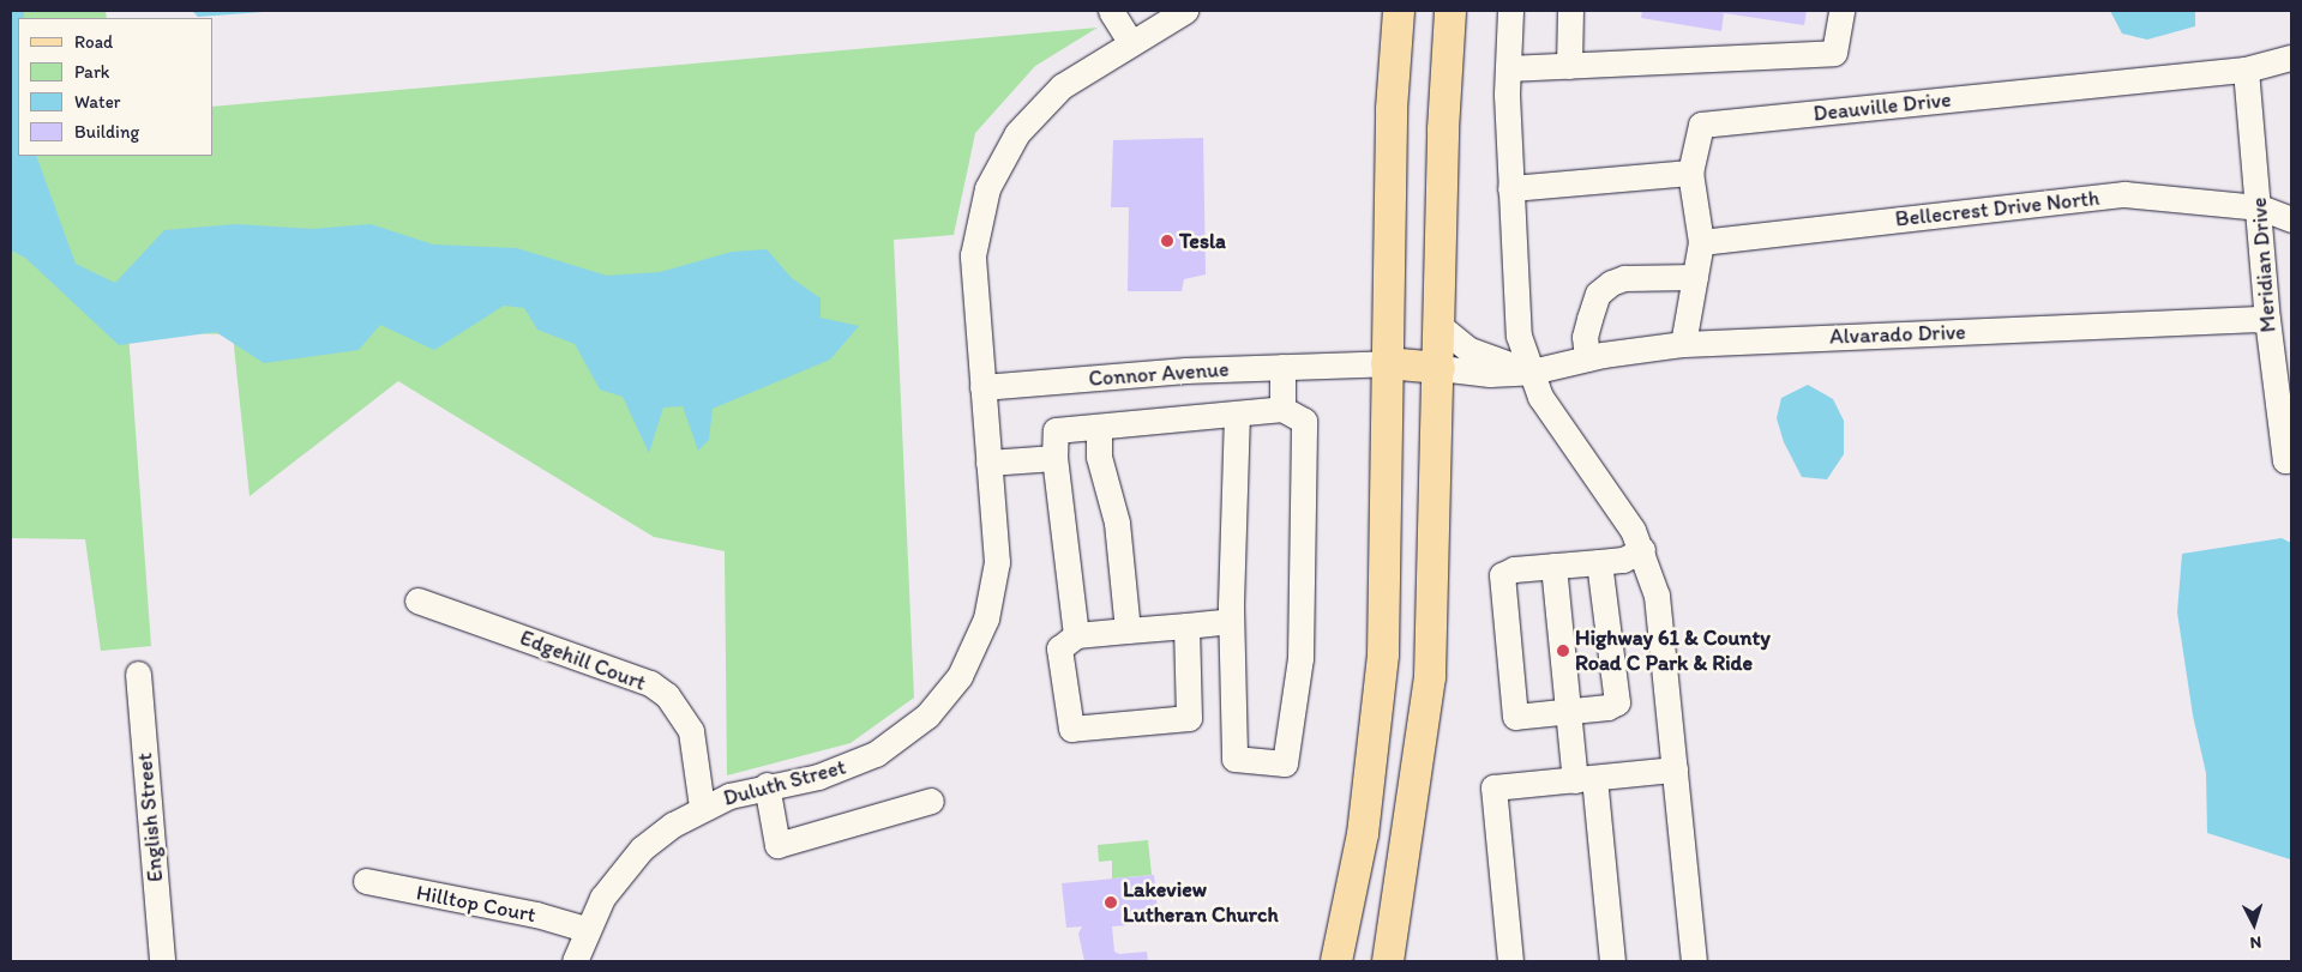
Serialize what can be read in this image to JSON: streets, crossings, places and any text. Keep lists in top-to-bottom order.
{
  "streets": {
    "main road": ["Connor Avenue"],
    "street": [
      "Deauville Drive",
      "Bellecrest Drive North",
      "Meridian Drive",
      "Alvarado Drive",
      "Edgehill Court",
      "Duluth Street",
      "English Street",
      "Hilltop Court"
    ]
  },
  "crossings": [
    ["Deauville Drive", "Meridian Drive"],
    ["Bellecrest Drive North", "Meridian Drive"],
    ["Meridian Drive", "Alvarado Drive"],
    ["Alvarado Drive", "Connor Avenue"],
    ["Connor Avenue", "Duluth Street"],
    ["Edgehill Court", "Duluth Street"],
    ["Duluth Street", "Hilltop Court"]
  ],
  "places": ["Tesla", "Highway 61 & County Road C Park & Ride", "Lakeview Lutheran Church"],
  "legend": [
    "Road",
    "Park",
    "Water",
    "Building"
  ],
  "north": "bottom"
}
